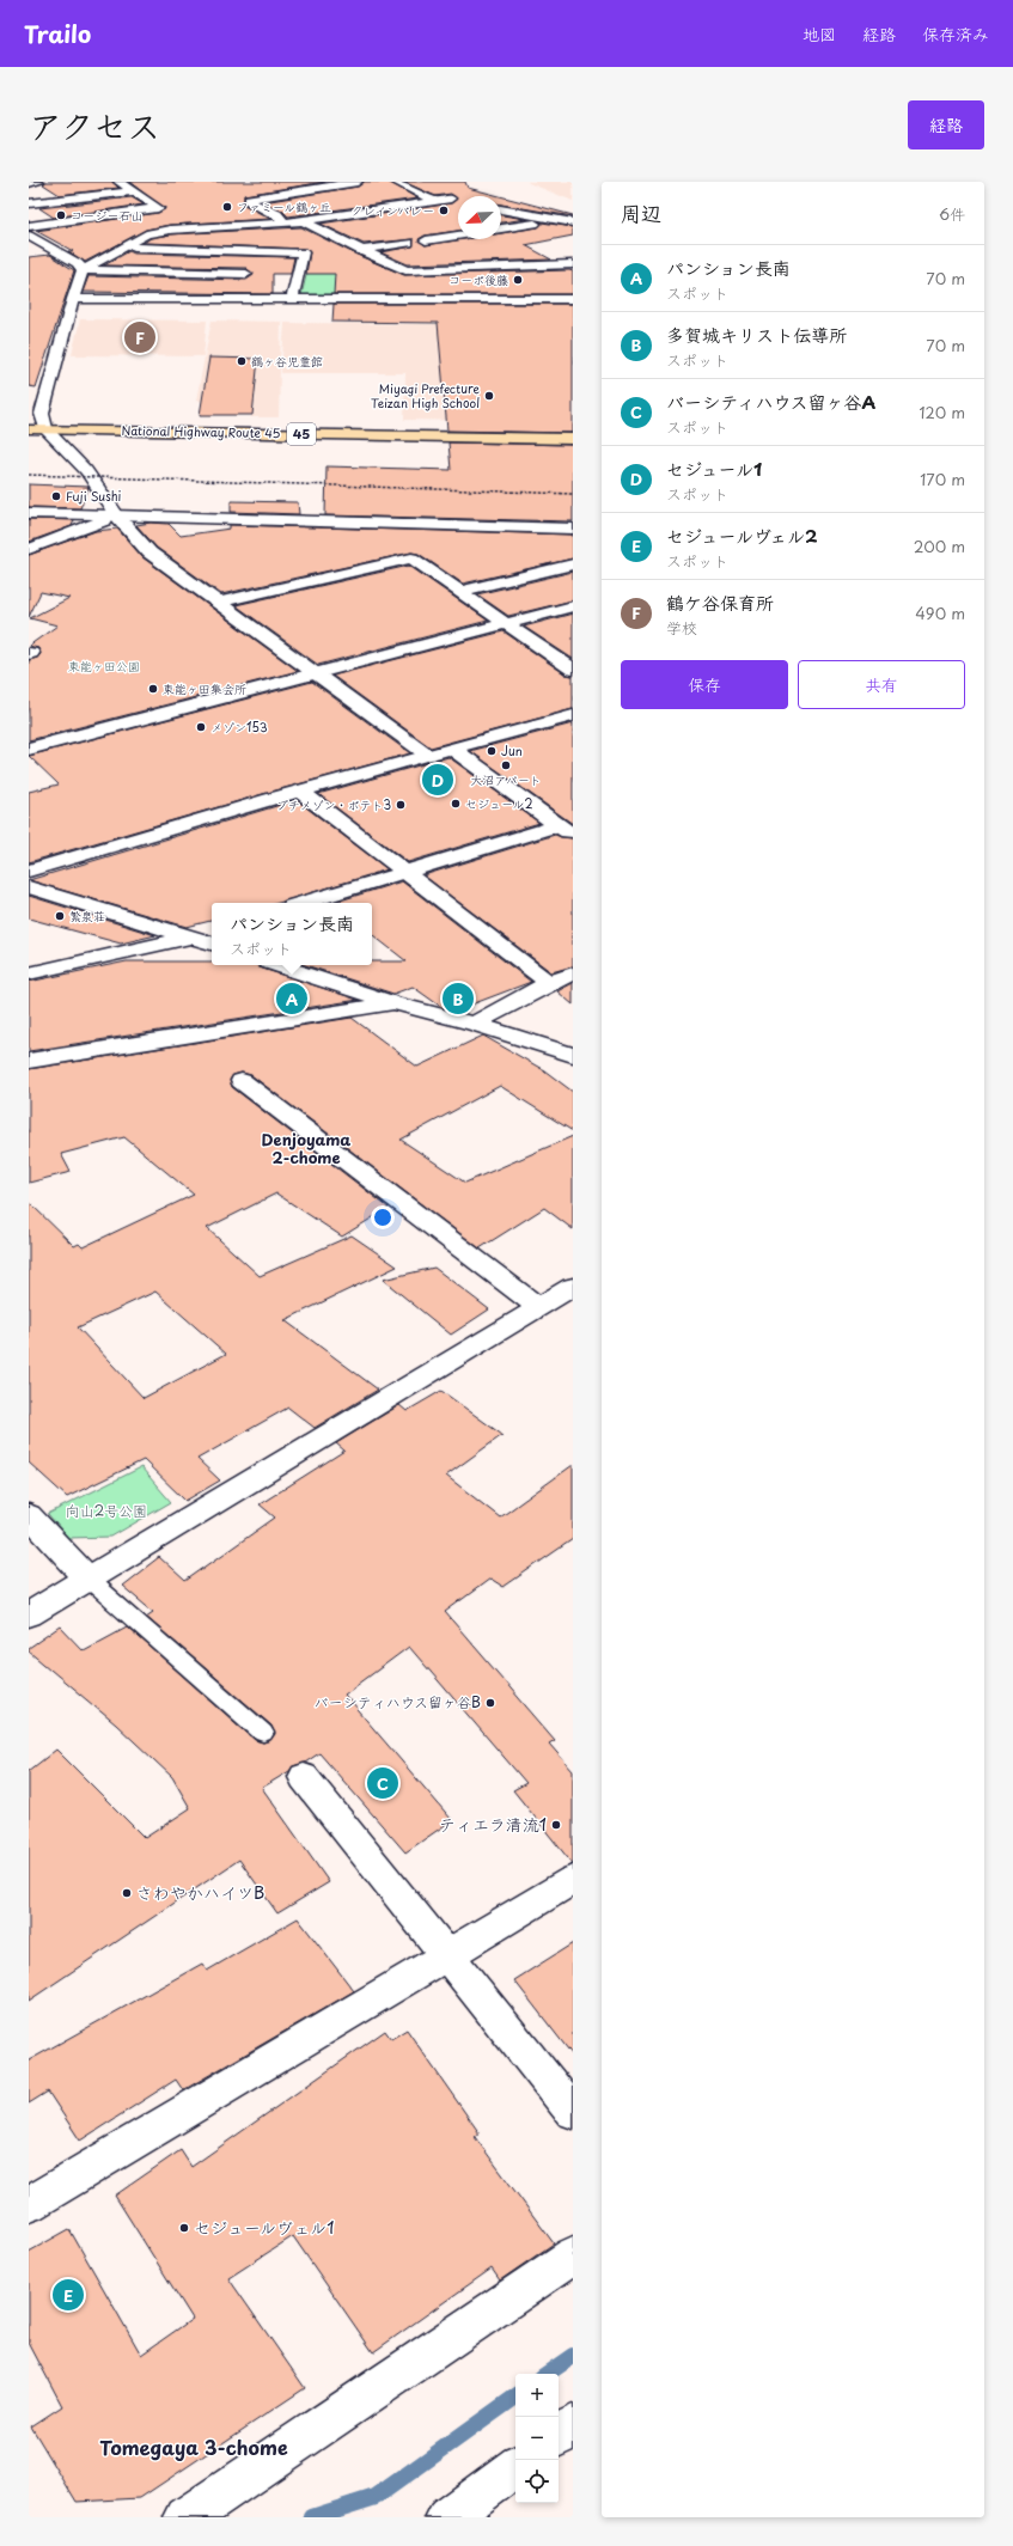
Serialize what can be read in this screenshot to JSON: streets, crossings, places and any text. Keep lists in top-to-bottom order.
{
  "streets": {
    "highway": ["National Highway Route 45", "45"]
  },
  "districts": ["Denjoyama 2-chome", "Tomegaya 3-chome"],
  "parks": ["東能ヶ田公園", "向山2号公園"],
  "places": [
    "ファミール鶴ヶ丘",
    "クレインバレー",
    "コージー石山",
    "コーポ後藤",
    "鶴ヶ谷児童館",
    "Miyagi Prefecture Teizan High School",
    "Fuji Sushi",
    "東能ヶ田集会所",
    "メゾン153",
    "Jun",
    "大沼アパート",
    "セジュール2",
    "プチメゾン・ポテト3",
    "繁泉荘",
    "バーシティハウス留ヶ谷B",
    "ティエラ清流1",
    "さわやかハイツB",
    "セジュールヴェル1"
  ],
  "north": "bottom left",
  "page": {
    "header": "Trailo",
    "nav": ["地図", "経路", "保存済み"],
    "title": "アクセス",
    "buttons": [
      "経路",
      ["保存", "共有"]
    ],
    "heading": ["周辺", "6件"],
    "list": [
      {
        "mark": "A",
        "name": "パンション長南",
        "note": "スポット",
        "value": "70 m"
      },
      {
        "mark": "B",
        "name": "多賀城キリスト伝導所",
        "note": "スポット",
        "value": "70 m"
      },
      {
        "mark": "C",
        "name": "バーシティハウス留ヶ谷A",
        "note": "スポット",
        "value": "120 m"
      },
      {
        "mark": "D",
        "name": "セジュール1",
        "note": "スポット",
        "value": "170 m"
      },
      {
        "mark": "E",
        "name": "セジュールヴェル2",
        "note": "スポット",
        "value": "200 m"
      },
      {
        "mark": "F",
        "name": "鶴ケ谷保育所",
        "note": "学校",
        "value": "490 m"
      }
    ],
    "pins": [
      "F",
      "D",
      "A",
      "B",
      "C",
      "E"
    ],
    "popup": ["パンション長南", "スポット"],
    "map_buttons": ["+", "−"]
  }
}
